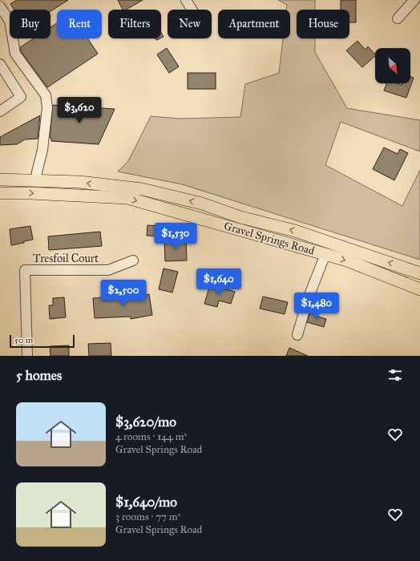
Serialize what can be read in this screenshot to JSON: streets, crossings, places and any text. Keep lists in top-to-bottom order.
{
  "streets": {
    "main road": ["Gravel Springs Road"],
    "street": ["Tresfoil Court"]
  },
  "scale_bar": "50 m",
  "north": "bottom right",
  "page": {
    "chip": [
      "Buy",
      "Rent",
      "Filters",
      "New",
      "Apartment",
      "House"
    ],
    "price": [
      "$3,620",
      "$1,530",
      "$1,640",
      "$2,500",
      "$1,480"
    ],
    "scale": "50 m",
    "heading": "5 homes",
    "list": [
      {
        "name": "$3,620/mo",
        "note": "4 rooms · 144 m² · Gravel Springs Road"
      },
      {
        "name": "$1,640/mo",
        "note": "3 rooms · 77 m² · Gravel Springs Road"
      }
    ]
  }
}
